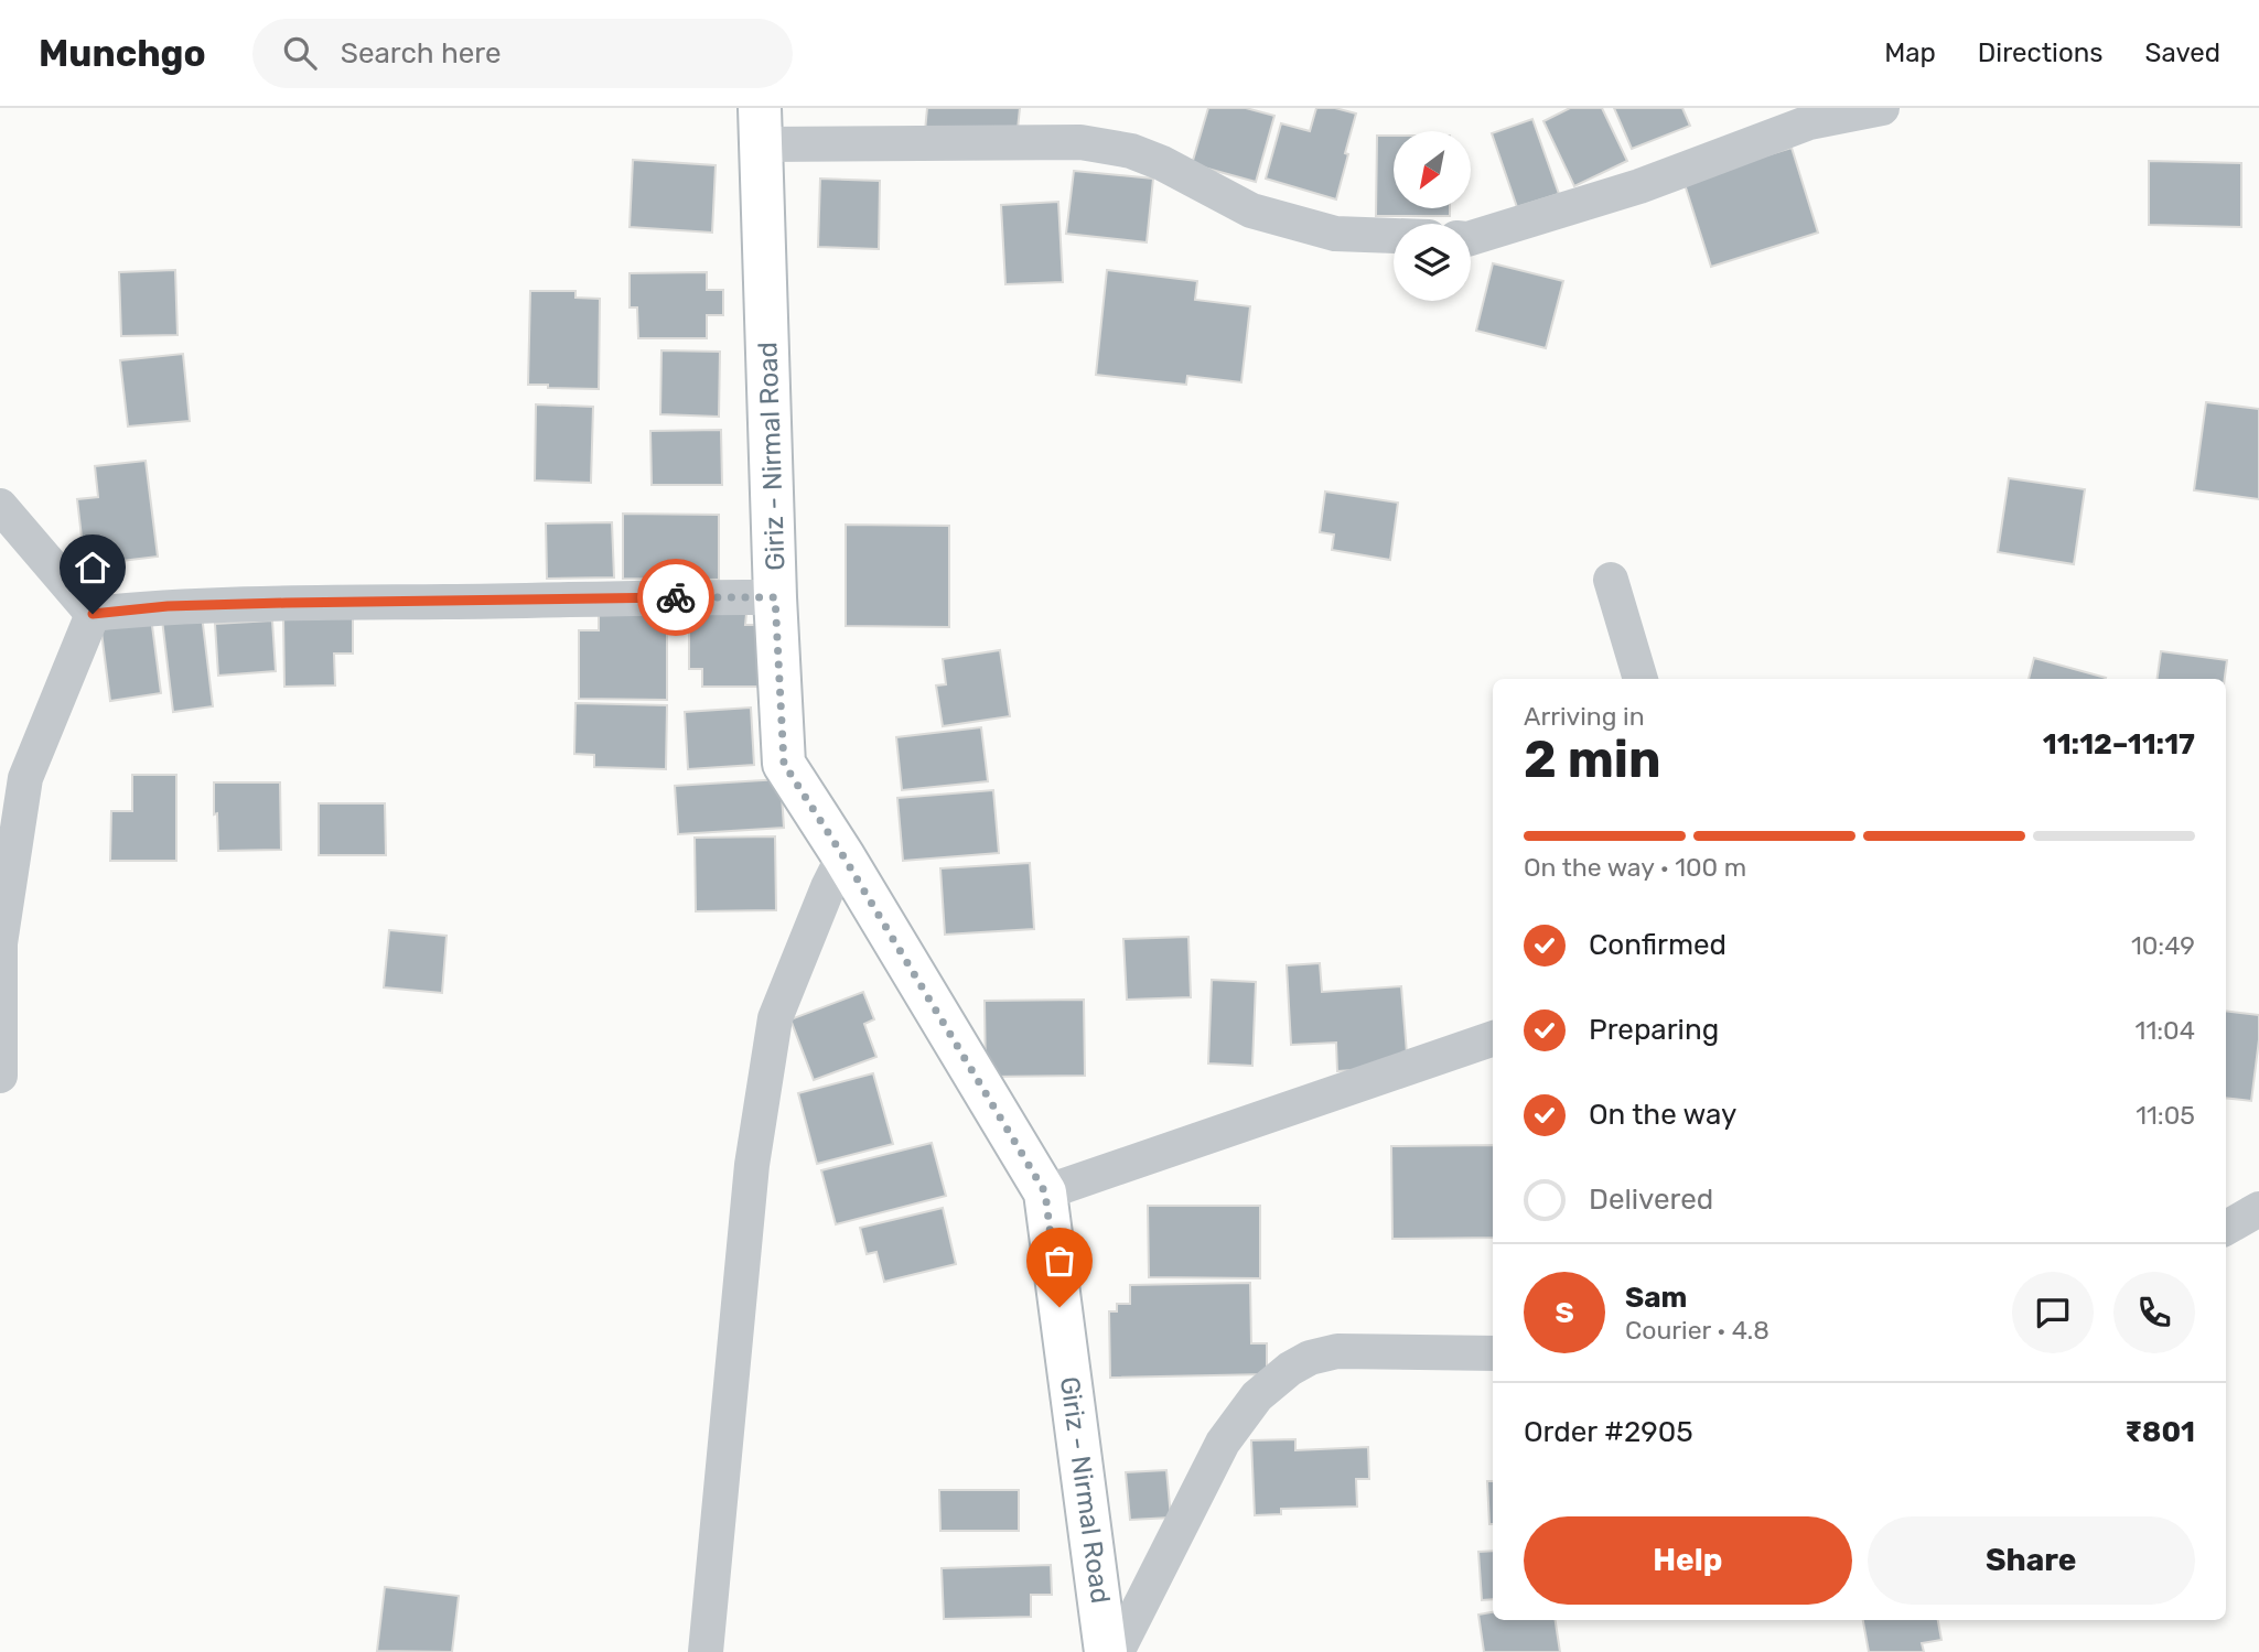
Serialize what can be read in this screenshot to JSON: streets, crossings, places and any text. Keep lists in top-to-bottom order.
{
  "streets": {
    "main road": ["Giriz - Nirmal Road"]
  },
  "north": "bottom left",
  "page": {
    "header": "Munchgo",
    "search": "Search here",
    "nav": ["Map", "Directions", "Saved"],
    "heading": ["2 min", "Arriving in", "11:12–11:17"],
    "panel": [
      "Sam",
      "Courier · 4.8",
      "Order #2905",
      "₹801"
    ],
    "bar": "On the way · 100 m",
    "list": [
      ["Confirmed", "10:49"],
      ["Preparing", "11:04"],
      ["On the way", "11:05"],
      "Delivered"
    ],
    "round": "S",
    "buttons": ["Help", "Share"]
  }
}
